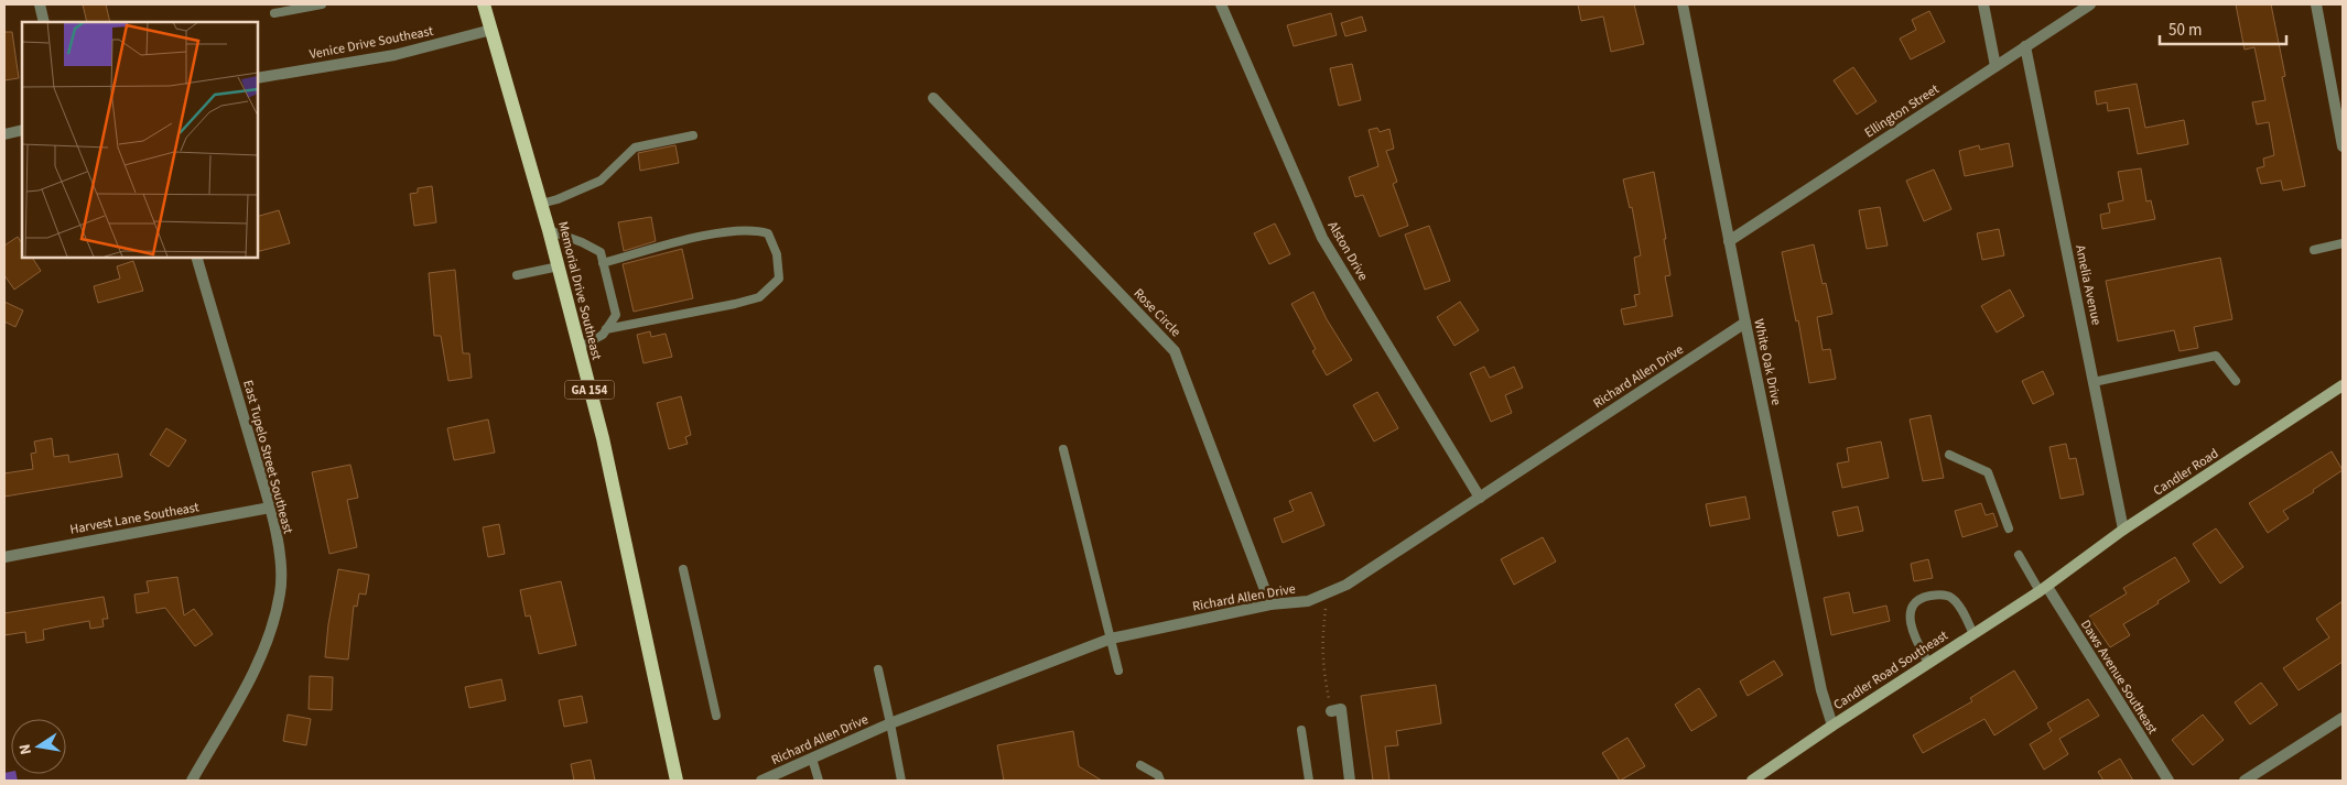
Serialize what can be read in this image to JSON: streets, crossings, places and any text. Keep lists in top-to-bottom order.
{
  "streets": {
    "main road": [
      "Memorial Drive Southeast",
      "GA 154",
      "Candler Road",
      "Candler Road Southeast"
    ],
    "street": [
      "Venice Drive Southeast",
      "Ellington Street",
      "Alston Drive",
      "Amelia Avenue",
      "Rose Circle",
      "White Oak Drive",
      "Richard Allen Drive",
      "East Tupelo Street Southeast",
      "Harvest Lane Southeast",
      "Daws Avenue Southeast"
    ]
  },
  "crossings": [
    ["Venice Drive Southeast", "Memorial Drive Southeast"],
    ["Ellington Street", "Amelia Avenue"],
    ["Ellington Street", "White Oak Drive"],
    ["Alston Drive", "Richard Allen Drive"],
    ["Amelia Avenue", "Candler Road"],
    ["Rose Circle", "Richard Allen Drive"],
    ["White Oak Drive", "Richard Allen Drive"],
    ["White Oak Drive", "Candler Road Southeast"],
    ["East Tupelo Street Southeast", "Harvest Lane Southeast"],
    ["Candler Road", "Candler Road Southeast"],
    ["Candler Road", "Daws Avenue Southeast"],
    ["Candler Road Southeast", "Daws Avenue Southeast"]
  ],
  "scale_bar": "50 m",
  "north": "left"
}
